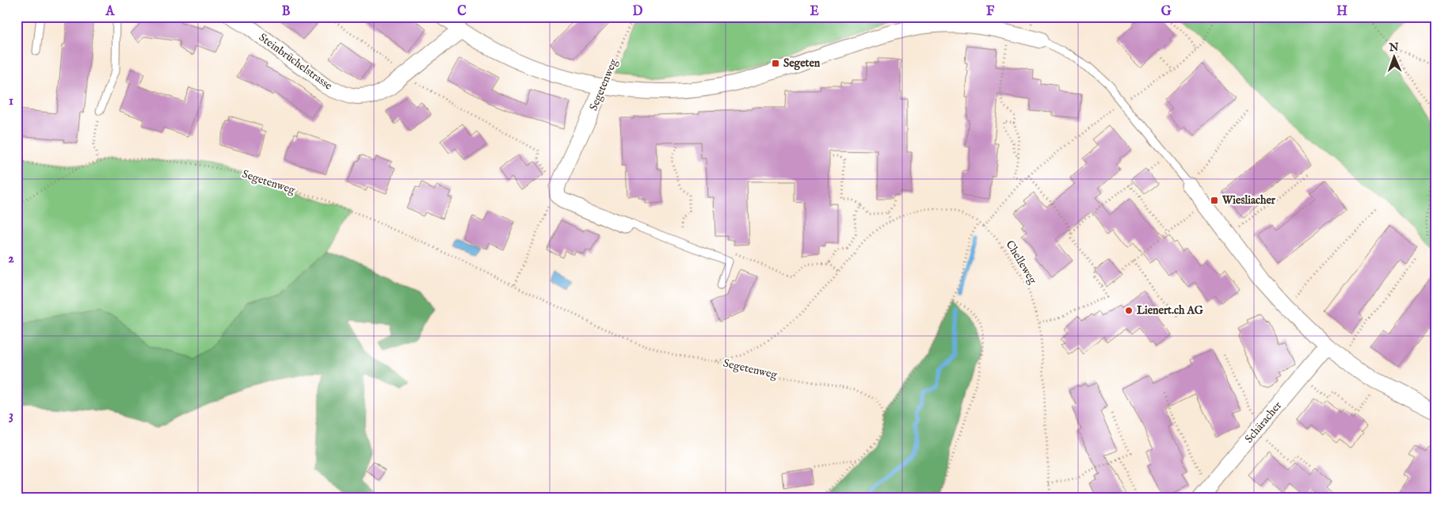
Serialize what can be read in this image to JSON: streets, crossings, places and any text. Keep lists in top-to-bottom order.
{
  "streets": {
    "street": ["Steinbrüchelstrasse", "Segetenweg", "Schäracher"],
    "path": ["Chelleweg"]
  },
  "crossings": [
    ["Segetenweg", "Chelleweg"]
  ],
  "places": {
    "transit": ["Segeten", "Wiesliacher"],
    "other": ["Lienert.ch AG"]
  },
  "north": "top",
  "grid": {
    "columns": [
      "A",
      "B",
      "C",
      "D",
      "E",
      "F",
      "G",
      "H"
    ],
    "rows": ["1", "2", "3"]
  }
}
